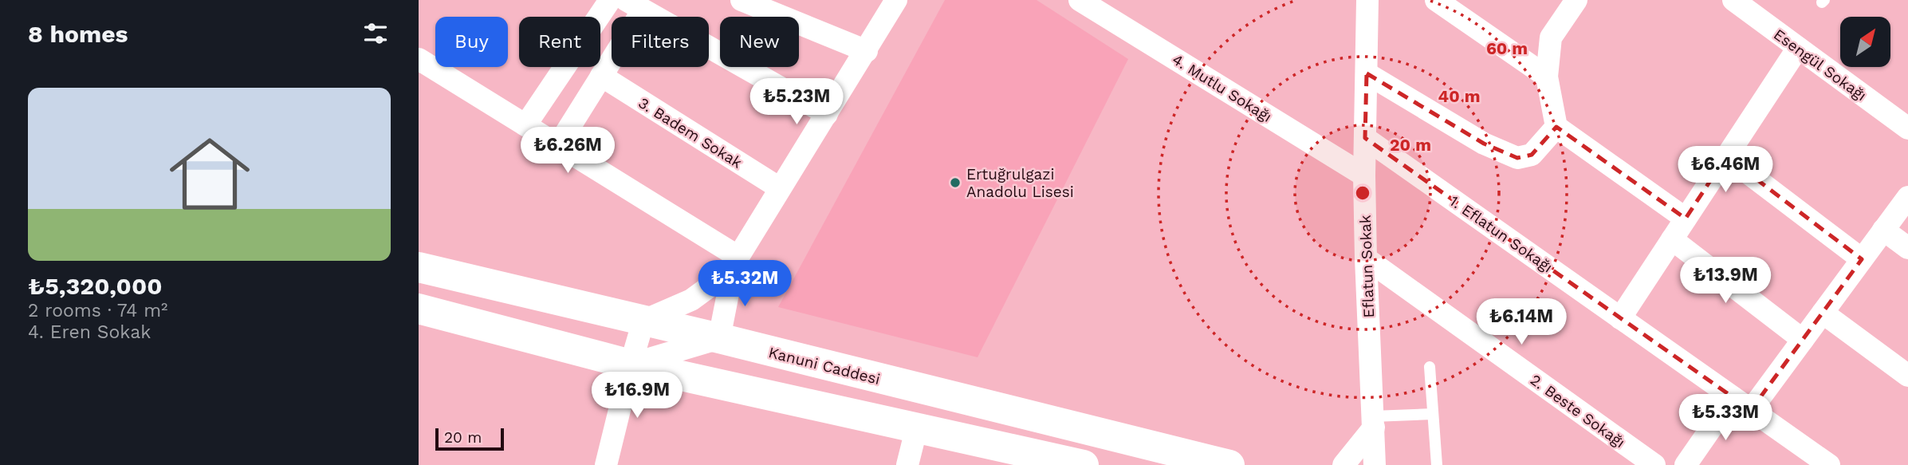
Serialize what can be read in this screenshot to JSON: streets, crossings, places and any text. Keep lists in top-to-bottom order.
{
  "streets": {
    "main road": ["Kanuni Caddesi"],
    "street": [
      "Esengül Sokağı",
      "4. Mutlu Sokağı",
      "3. Badem Sokak",
      "1. Eflatun Sokağı",
      "Eflatun Sokak",
      "2. Beste Sokağı"
    ]
  },
  "crossings": [
    ["4. Mutlu Sokağı", "Eflatun Sokak"],
    ["1. Eflatun Sokağı", "Eflatun Sokak"],
    ["Eflatun Sokak", "2. Beste Sokağı"]
  ],
  "places": ["Ertuğrulgazi Anadolu Lisesi"],
  "scale_bar": "20 m",
  "north": "top right",
  "page": {
    "heading": "8 homes",
    "chip": [
      "Buy",
      "Rent",
      "Filters",
      "New"
    ],
    "list": [
      {
        "name": "₺5,320,000",
        "note": "2 rooms · 74 m² · 4. Eren Sokak"
      }
    ],
    "price": [
      "₺5.23M",
      "₺6.26M",
      "₺6.46M",
      "₺13.9M",
      "₺5.32M",
      "₺6.14M",
      "₺16.9M",
      "₺5.33M"
    ],
    "scale": "20 m"
  },
  "rings": ["60 m", "40 m", "20 m"]
}
